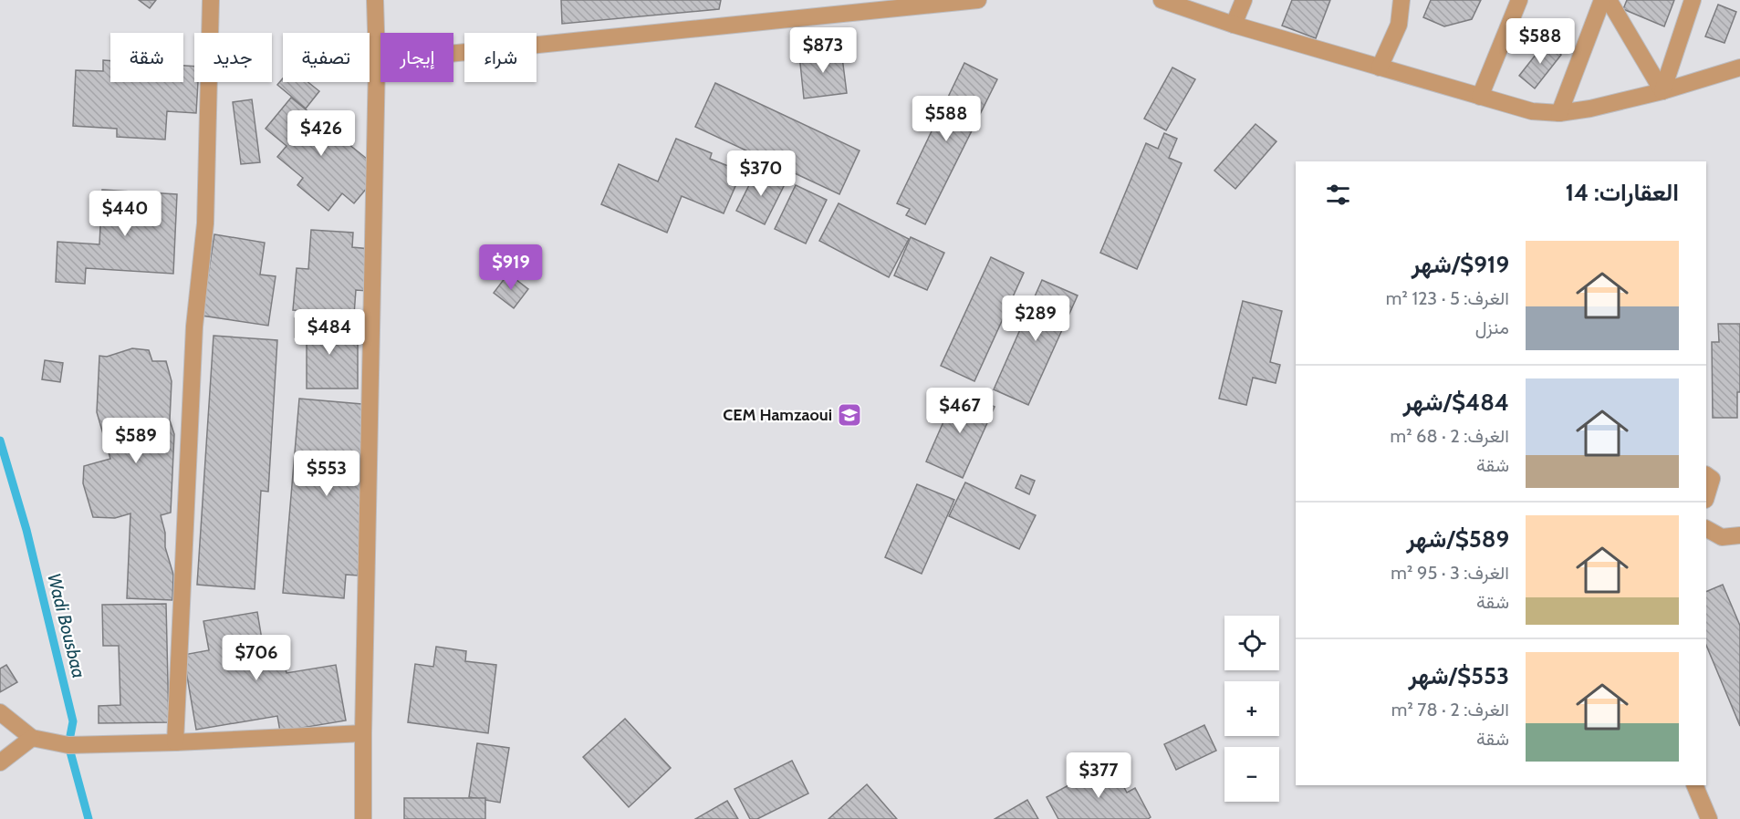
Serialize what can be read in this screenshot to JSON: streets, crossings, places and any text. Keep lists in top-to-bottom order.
{
  "water": ["Wadi Bousbaa"],
  "places": {
    "school or university": ["CEM Hamzaoui"]
  },
  "page": {
    "price": [
      "$588",
      "$873",
      "$588",
      "$426",
      "$370",
      "$440",
      "$919",
      "$289",
      "$484",
      "$467",
      "$589",
      "$553",
      "$706",
      "$377"
    ],
    "chip": [
      "شراء",
      "إيجار",
      "تصفية",
      "جديد",
      "شقة"
    ],
    "heading": "العقارات: 14",
    "list": [
      {
        "name": "$919/شهر",
        "note": "الغرف: 5 · 123 m² · منزل"
      },
      {
        "name": "$484/شهر",
        "note": "الغرف: 2 · 68 m² · شقة"
      },
      {
        "name": "$589/شهر",
        "note": "الغرف: 3 · 95 m² · شقة"
      },
      {
        "name": "$553/شهر",
        "note": "الغرف: 2 · 78 m² · شقة"
      }
    ],
    "map_buttons": ["+", "−"]
  }
}
